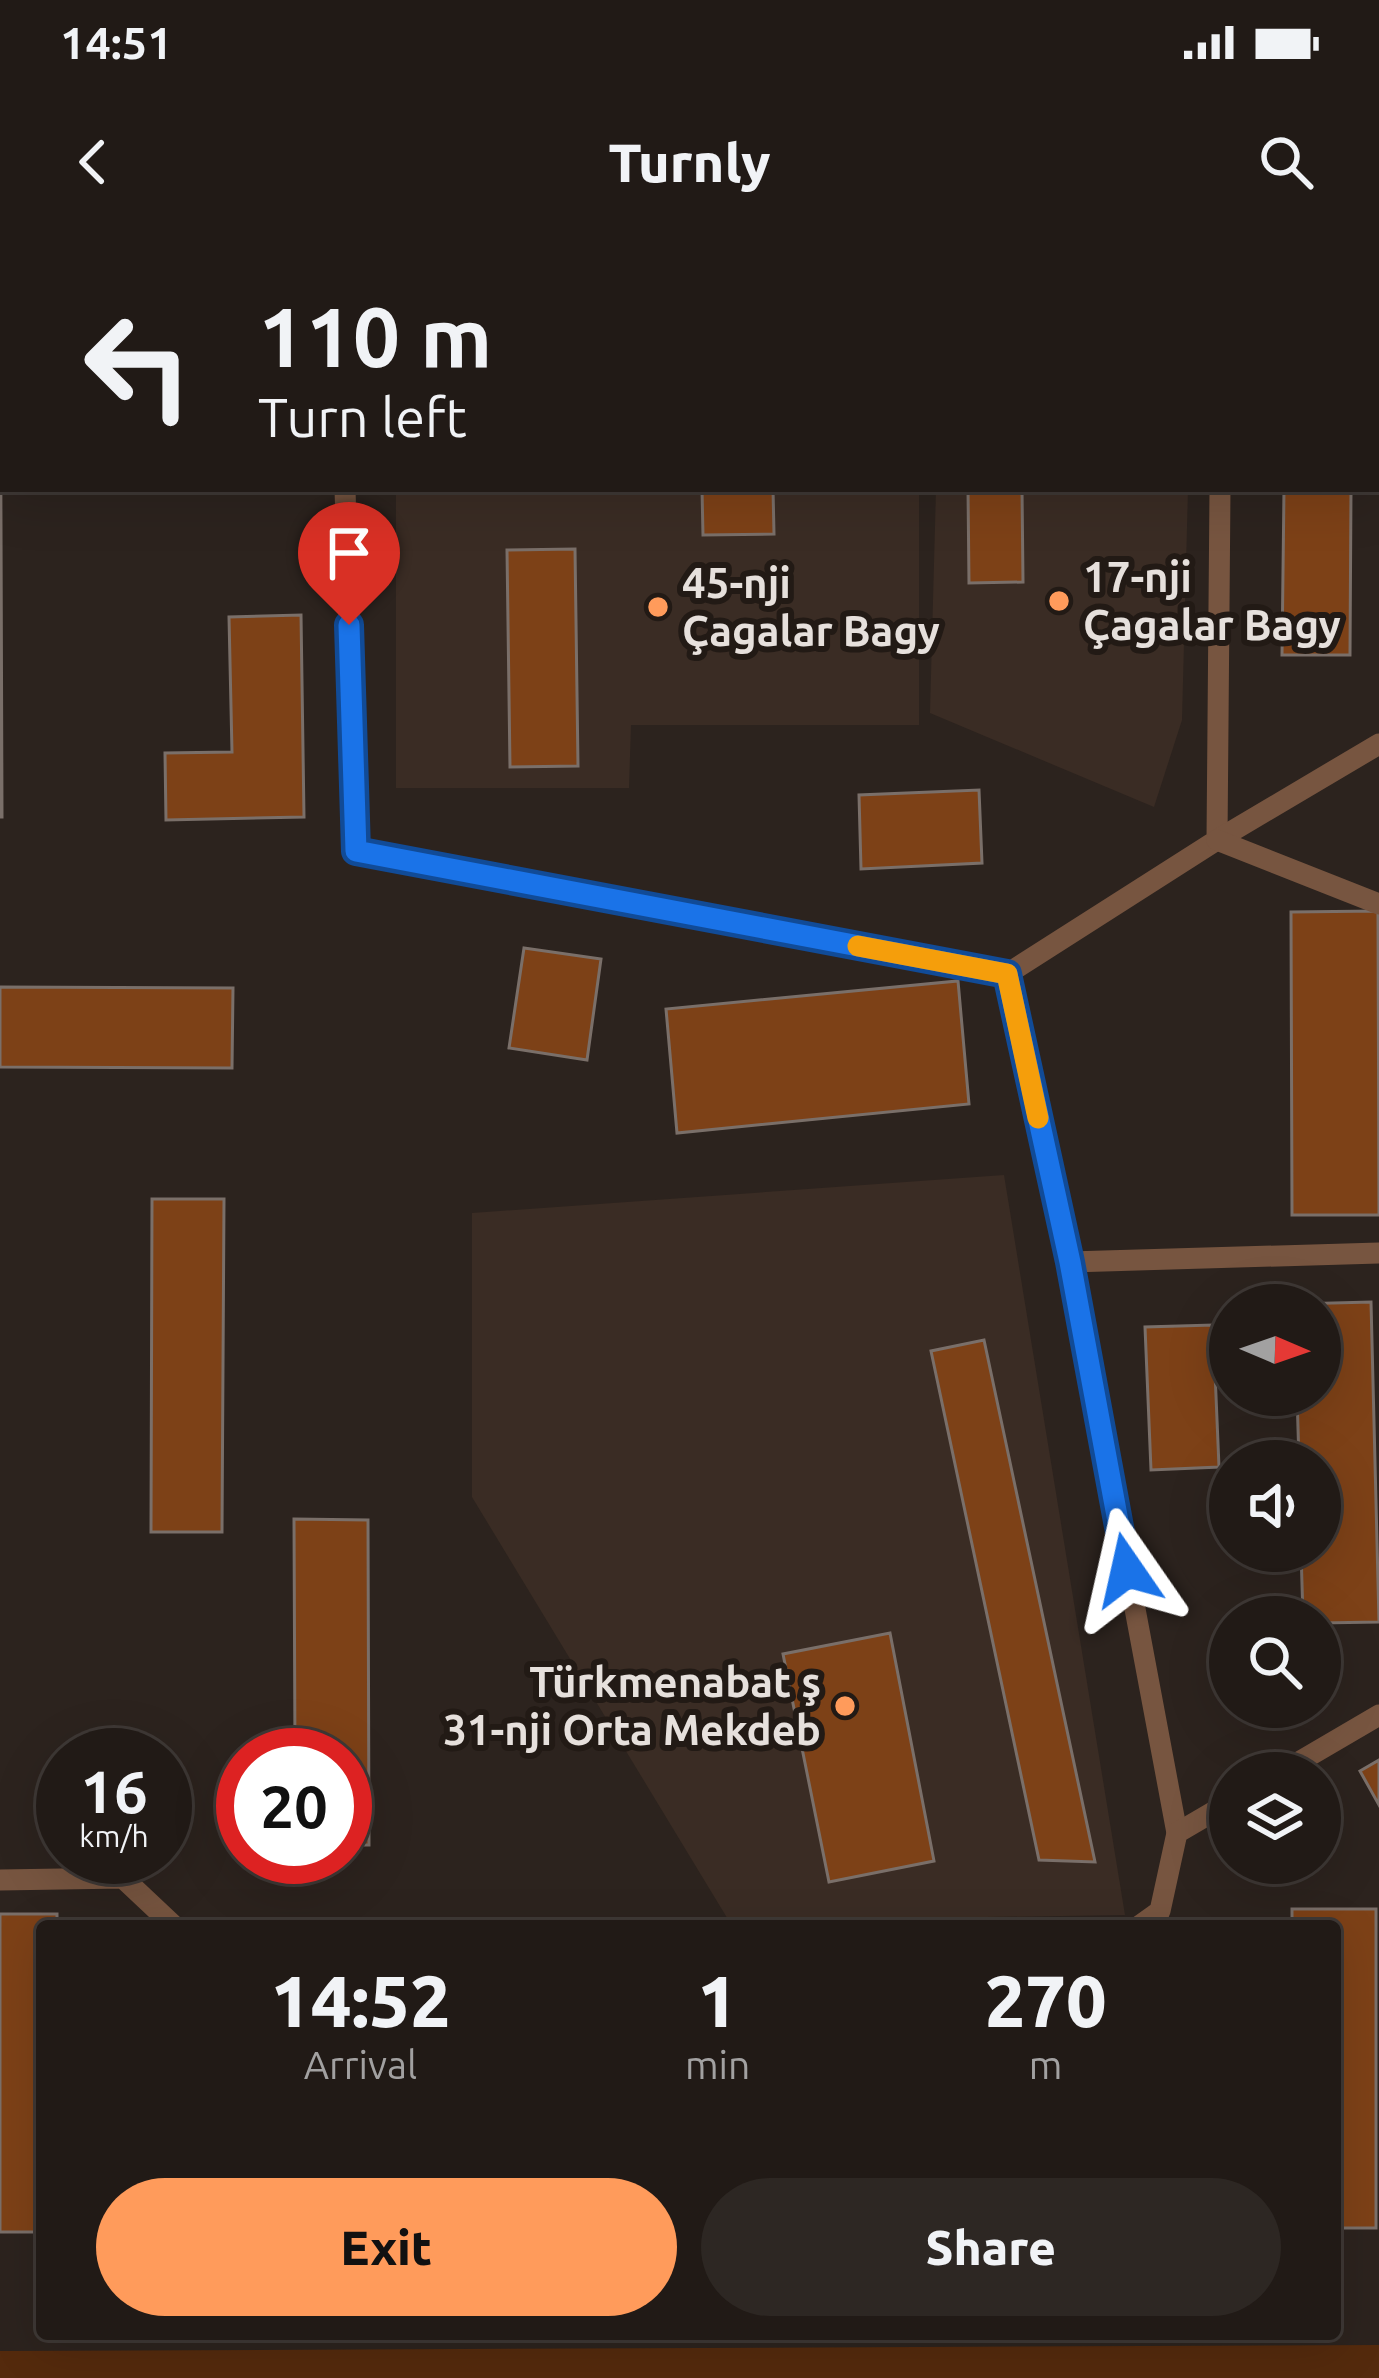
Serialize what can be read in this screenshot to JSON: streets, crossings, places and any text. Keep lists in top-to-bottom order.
{
  "places": ["17-nji Çagalar Bagy", "45-nji Çagalar Bagy", "Türkmenabat ş 31-nji Orta Mekdeb"],
  "north": "right",
  "page": {
    "status": "14:51",
    "header": "Turnly",
    "turn": ["110 m", "Turn left"],
    "speed": "16 km/h",
    "limit": "20",
    "eta": [
      "14:52",
      "Arrival",
      "1",
      "min",
      "270",
      "m"
    ],
    "buttons": ["Exit", "Share"]
  }
}
